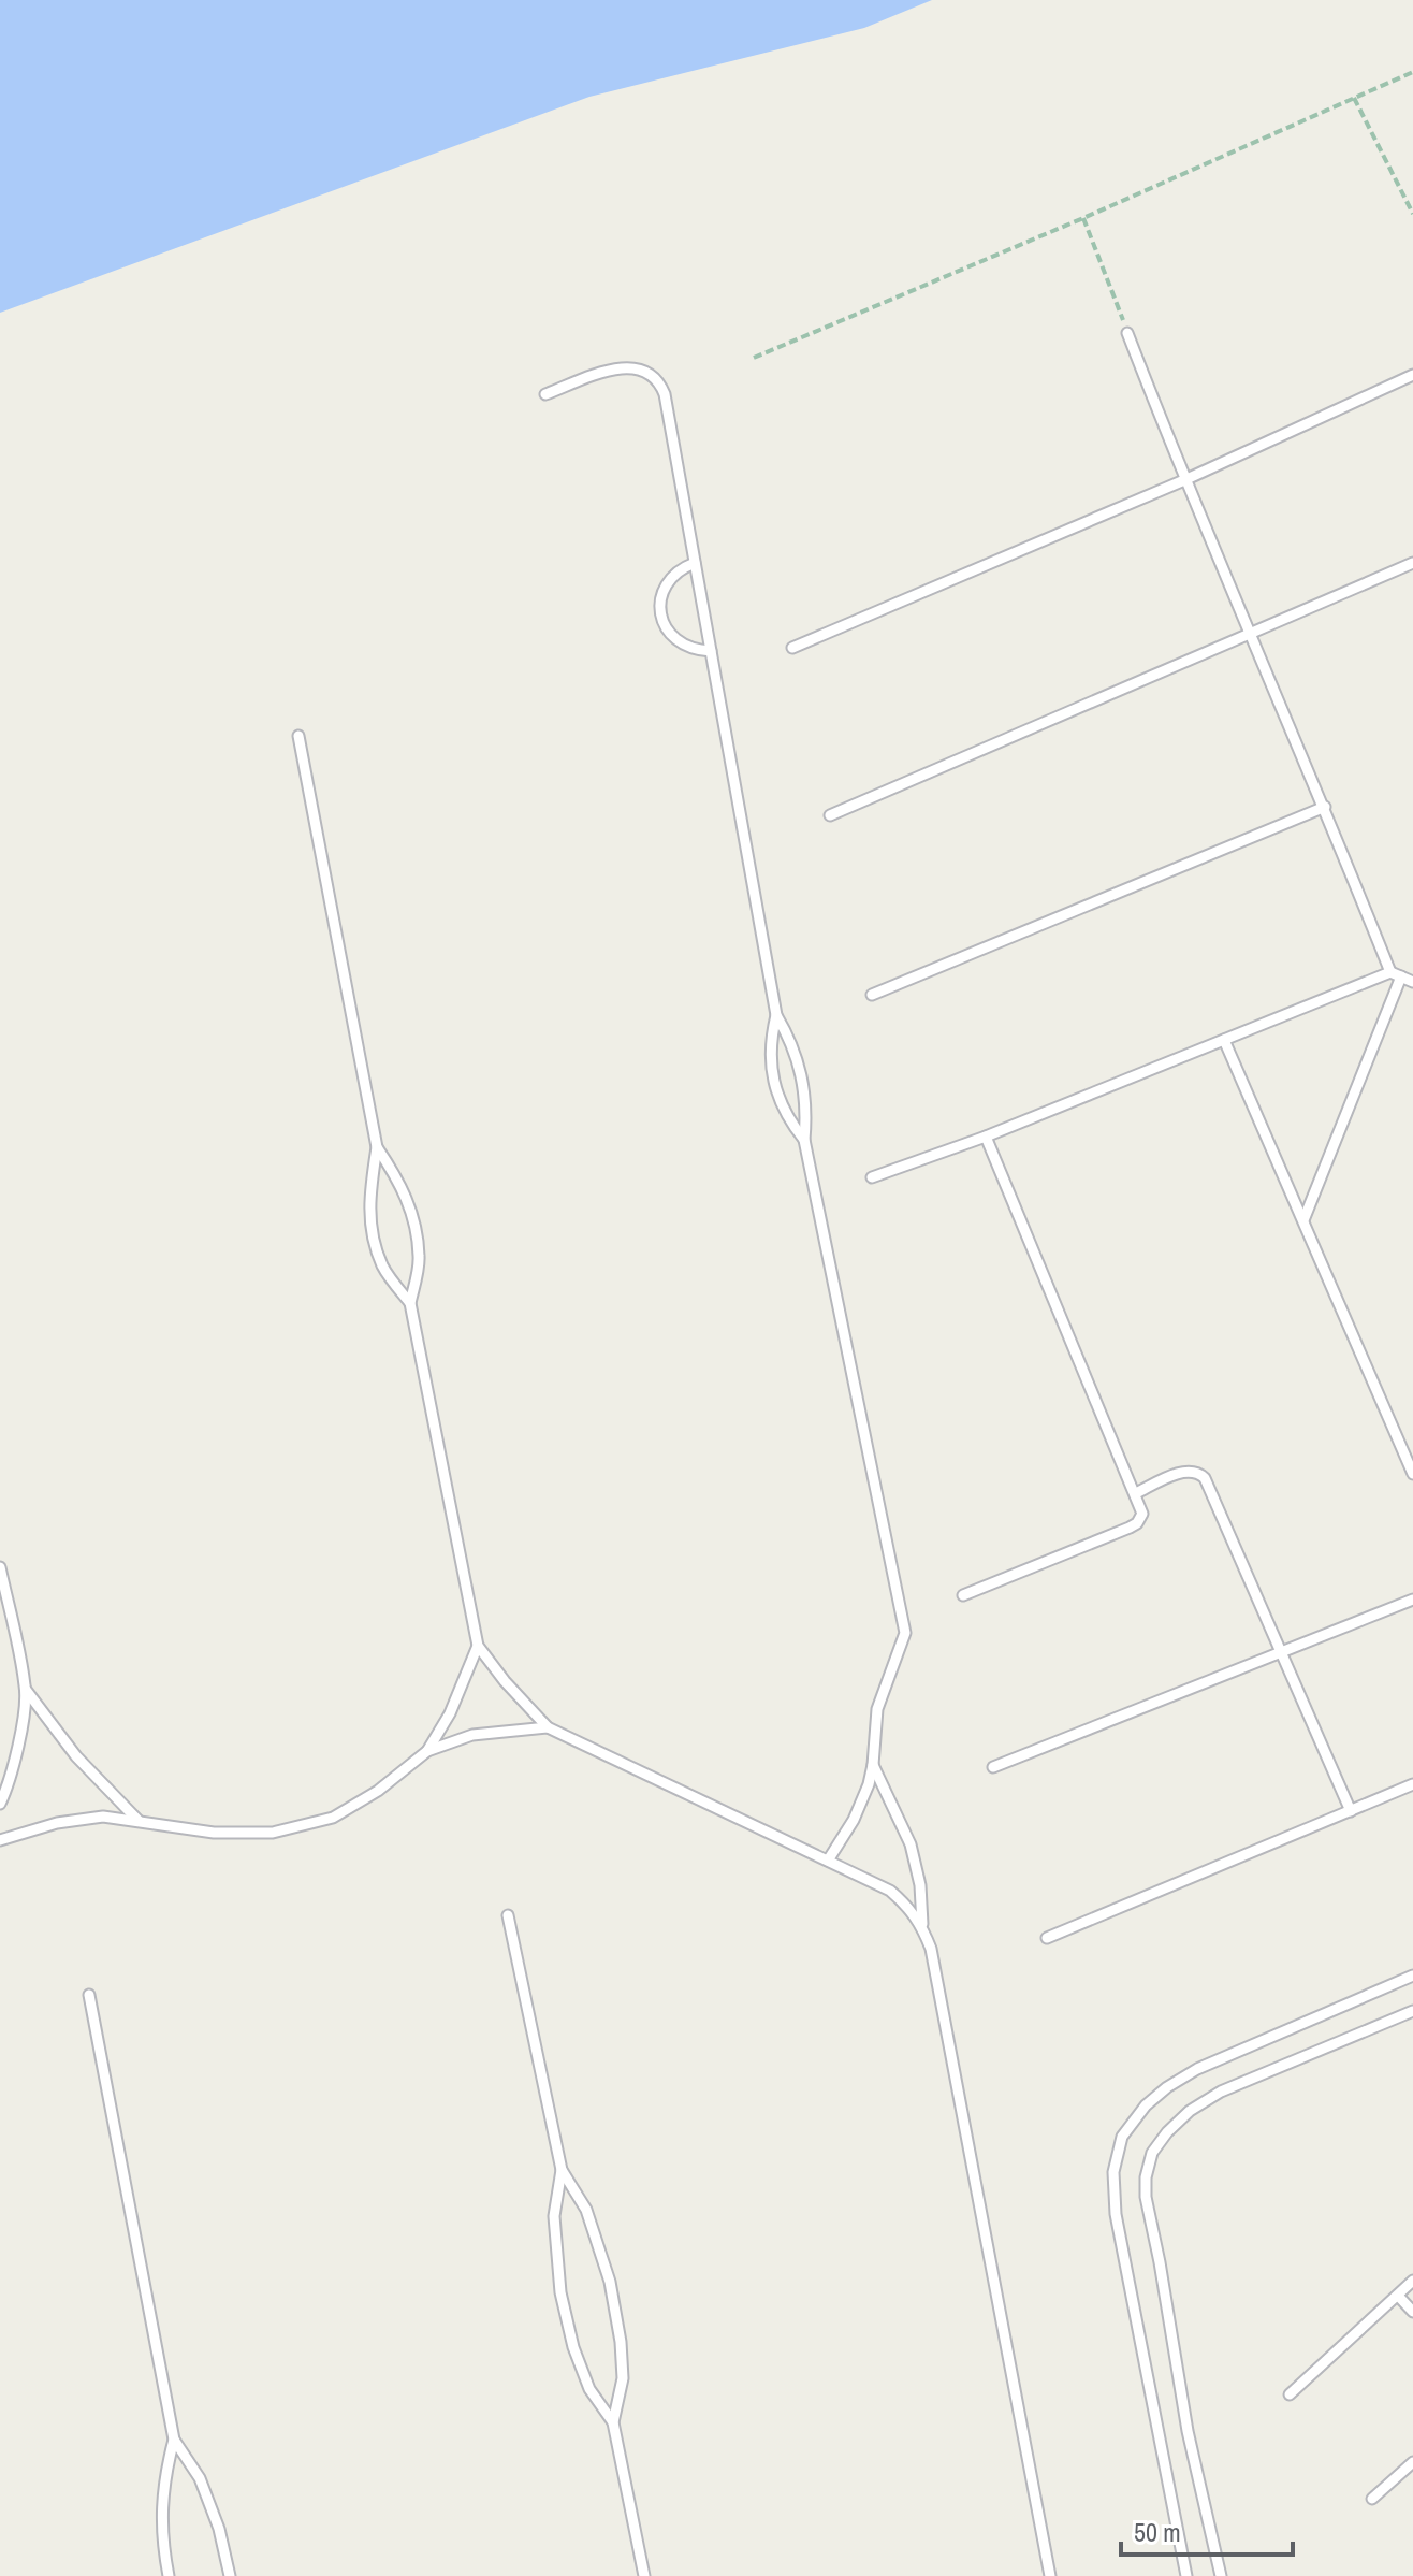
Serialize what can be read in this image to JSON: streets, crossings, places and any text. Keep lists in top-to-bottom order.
{
  "scale_bar": "50 m"
}
